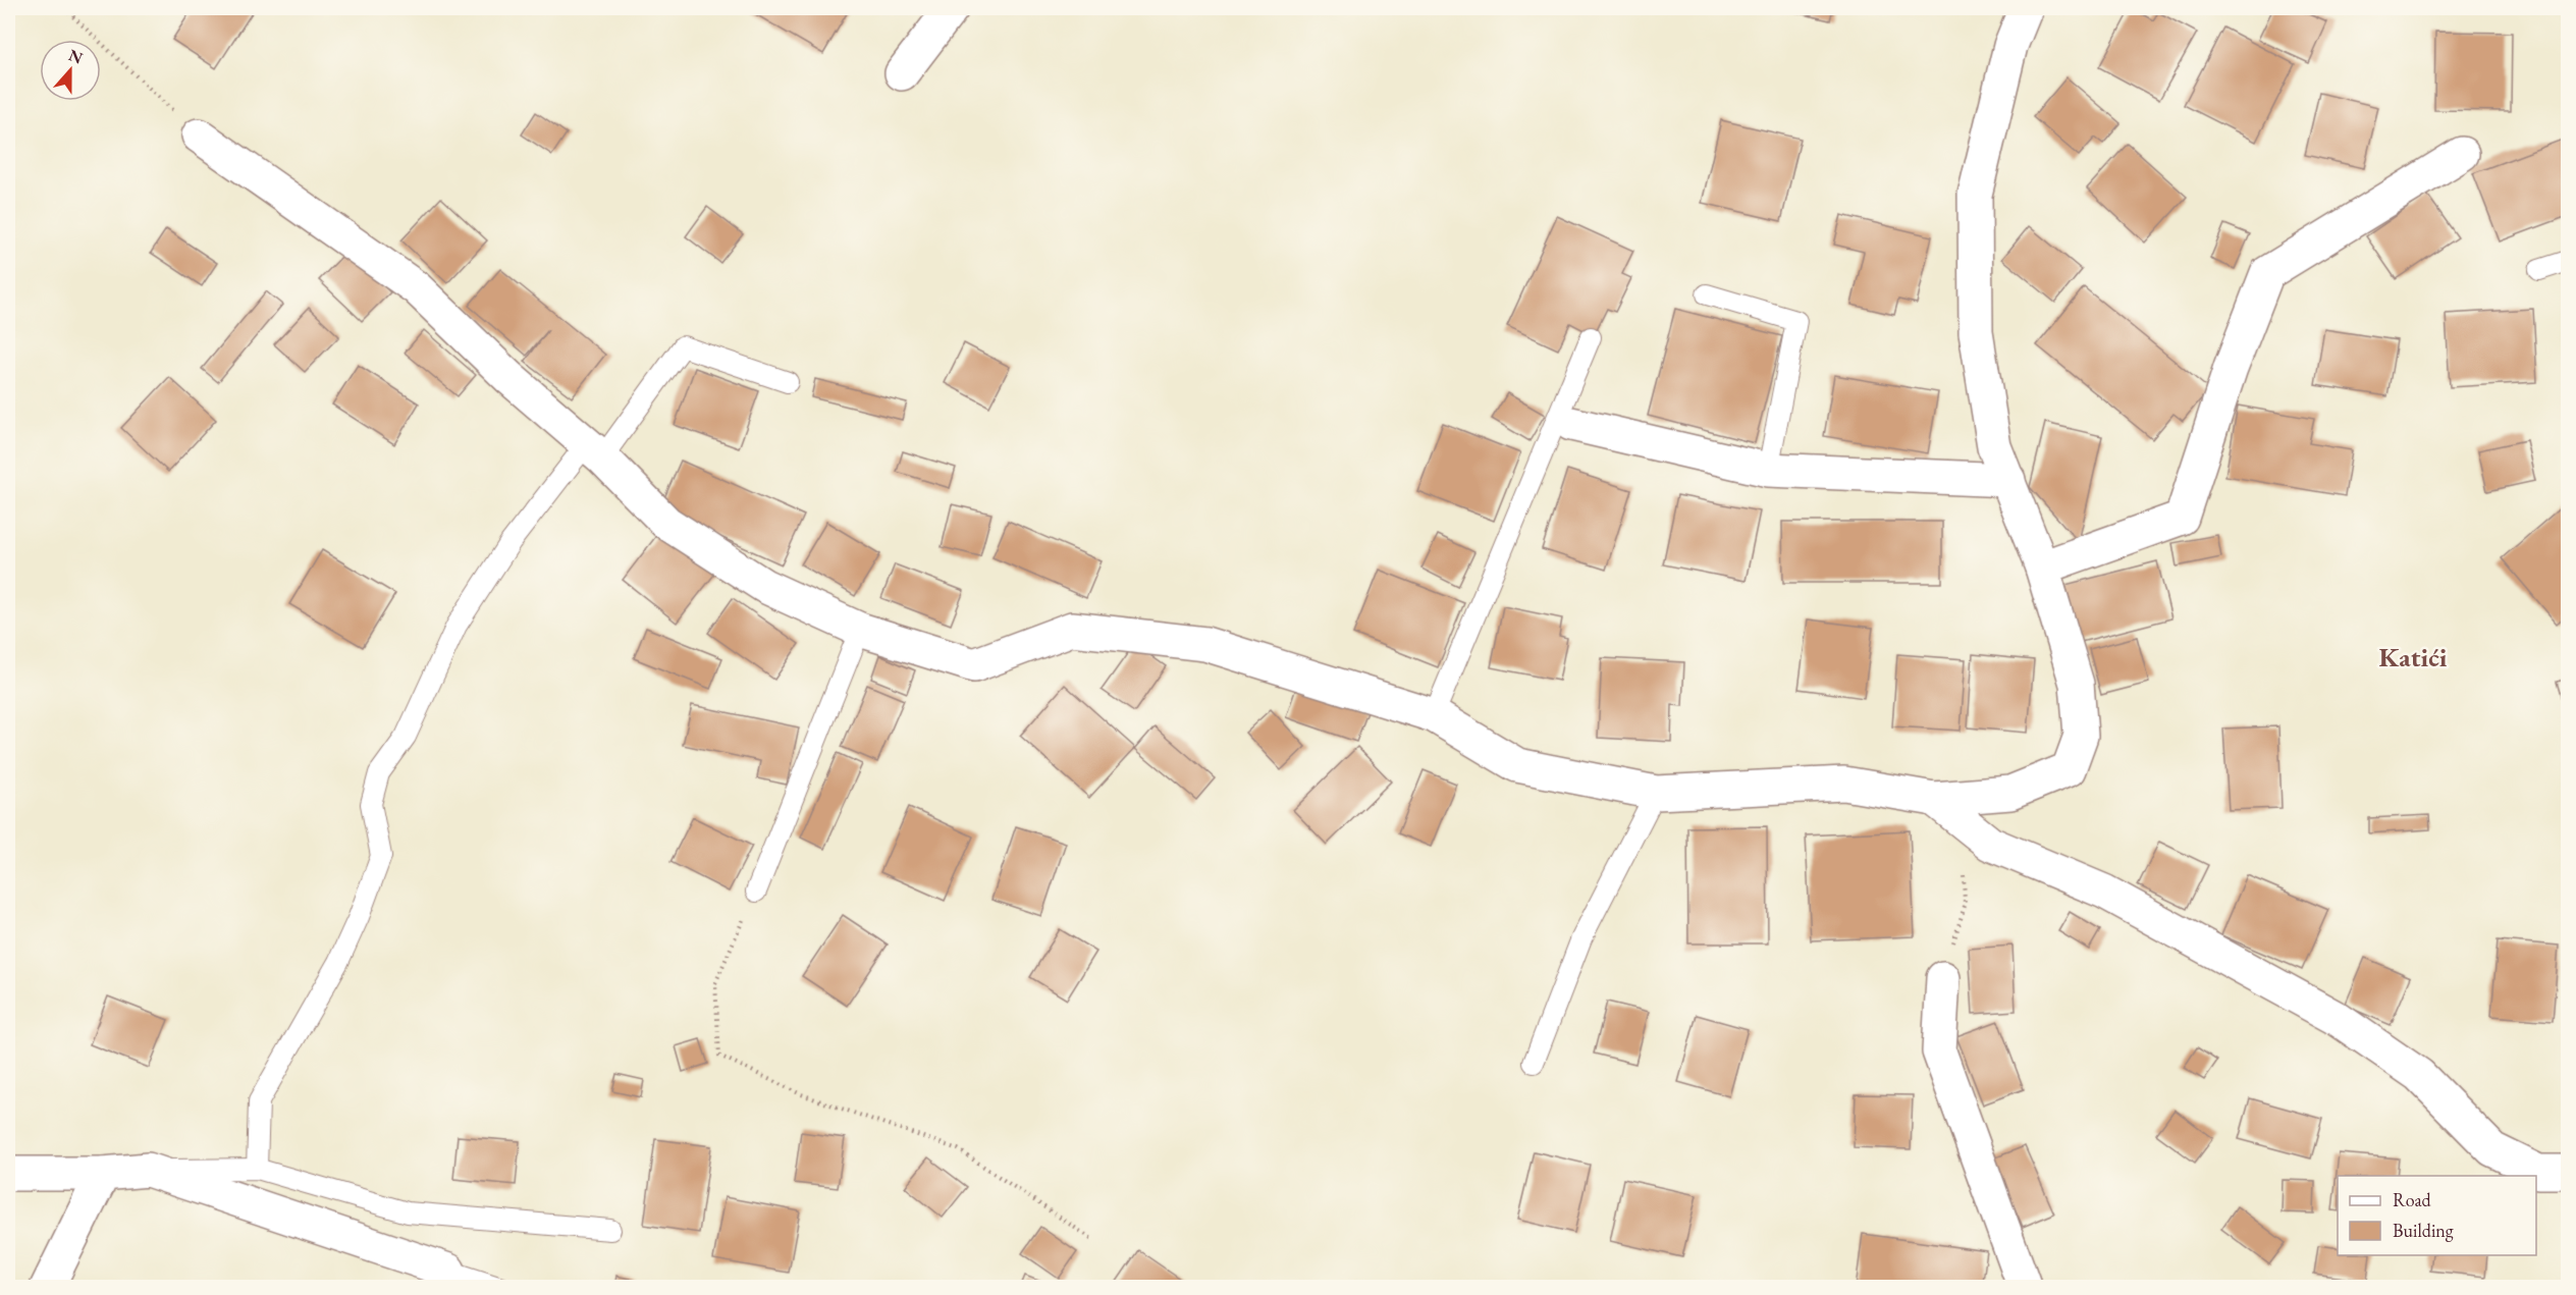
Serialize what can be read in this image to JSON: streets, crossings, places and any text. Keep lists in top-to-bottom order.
{
  "districts": ["Katići"],
  "legend": ["Road", "Building"],
  "north": "top"
}
